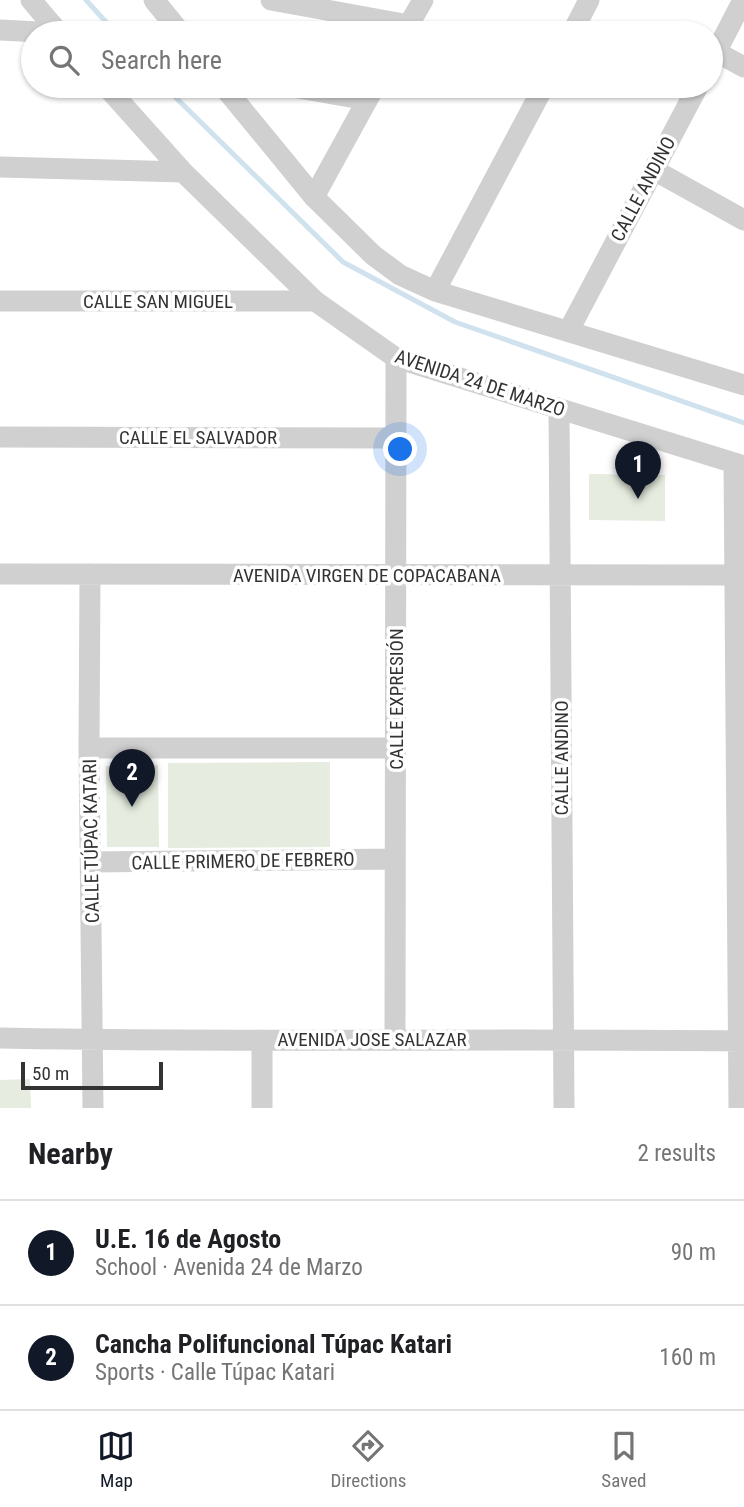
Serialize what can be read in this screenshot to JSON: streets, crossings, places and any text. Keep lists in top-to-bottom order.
{
  "streets": {
    "street": [
      "CALLE ANDINO",
      "CALLE SAN MIGUEL",
      "AVENIDA 24 DE MARZO",
      "CALLE EL SALVADOR",
      "AVENIDA VIRGEN DE COPACABANA",
      "CALLE EXPRESIÓN",
      "CALLE TÚPAC KATARI",
      "CALLE PRIMERO DE FEBRERO",
      "AVENIDA JOSE SALAZAR"
    ]
  },
  "crossings": [
    ["CALLE ANDINO", "AVENIDA 24 DE MARZO"],
    ["CALLE ANDINO", "AVENIDA VIRGEN DE COPACABANA"],
    ["CALLE ANDINO", "AVENIDA JOSE SALAZAR"],
    ["CALLE SAN MIGUEL", "AVENIDA 24 DE MARZO"],
    ["AVENIDA 24 DE MARZO", "CALLE EXPRESIÓN"],
    ["CALLE EL SALVADOR", "CALLE EXPRESIÓN"],
    ["AVENIDA VIRGEN DE COPACABANA", "CALLE EXPRESIÓN"],
    ["AVENIDA VIRGEN DE COPACABANA", "CALLE TÚPAC KATARI"],
    ["CALLE EXPRESIÓN", "CALLE PRIMERO DE FEBRERO"],
    ["CALLE EXPRESIÓN", "AVENIDA JOSE SALAZAR"],
    ["CALLE TÚPAC KATARI", "CALLE PRIMERO DE FEBRERO"],
    ["CALLE TÚPAC KATARI", "AVENIDA JOSE SALAZAR"]
  ],
  "scale_bar": "50 m",
  "page": {
    "search": "Search here",
    "pins": ["1", "2"],
    "scale": "50 m",
    "heading": ["Nearby", "2 results"],
    "list": [
      {
        "mark": "1",
        "name": "U.E. 16 de Agosto",
        "note": "School · Avenida 24 de Marzo",
        "value": "90 m"
      },
      {
        "mark": "2",
        "name": "Cancha Polifuncional Túpac Katari",
        "note": "Sports · Calle Túpac Katari",
        "value": "160 m"
      }
    ],
    "nav": ["Map", "Directions", "Saved"]
  }
}
